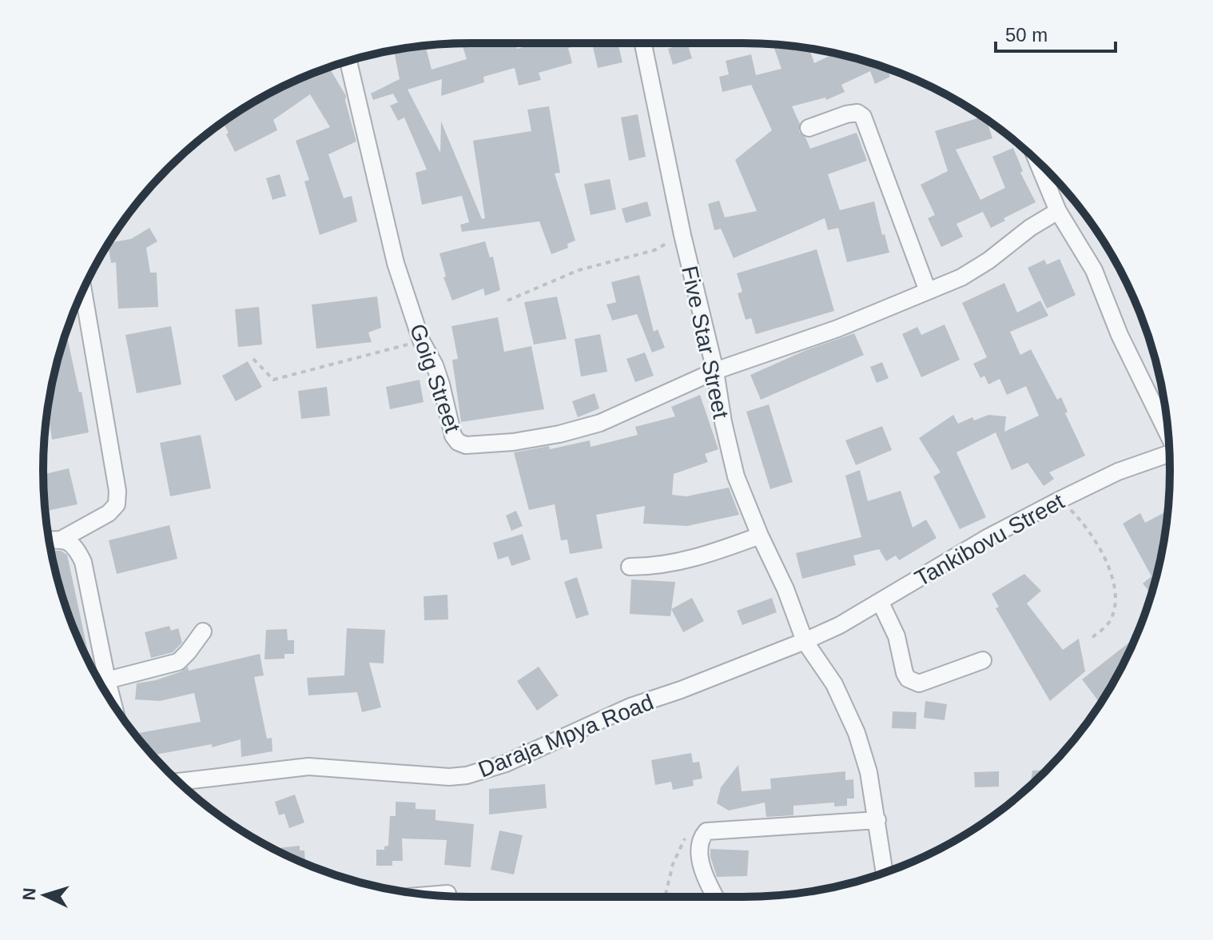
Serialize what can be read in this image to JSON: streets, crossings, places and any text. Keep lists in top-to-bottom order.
{
  "streets": {
    "street": [
      "Five Star Street",
      "Goig Street",
      "Tankibovu Street",
      "Daraja Mpya Road"
    ]
  },
  "crossings": [
    ["Five Star Street", "Goig Street"],
    ["Five Star Street", "Tankibovu Street"],
    ["Five Star Street", "Daraja Mpya Road"],
    ["Tankibovu Street", "Daraja Mpya Road"]
  ],
  "scale_bar": "50 m",
  "north": "left"
}
